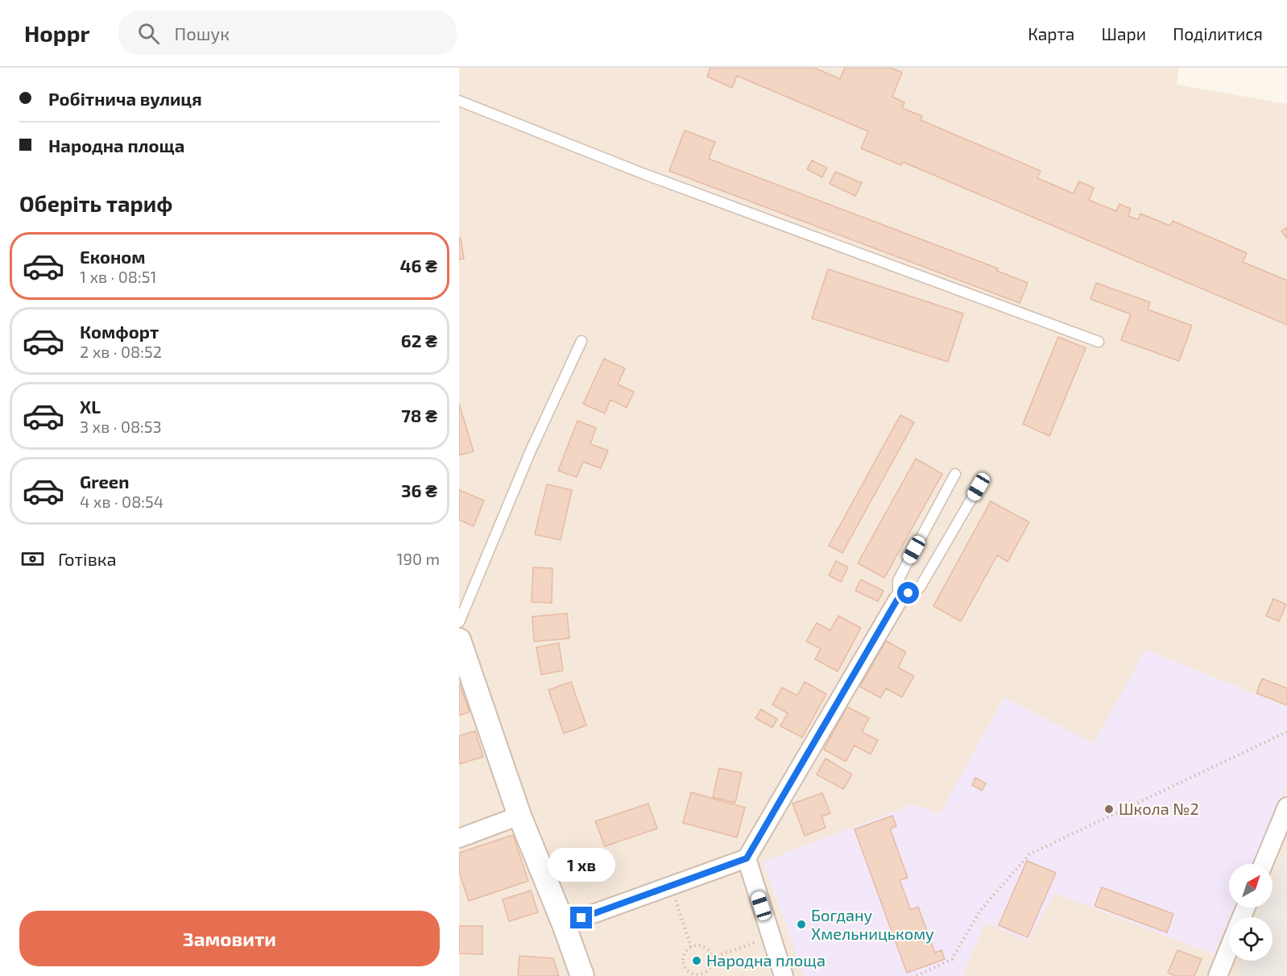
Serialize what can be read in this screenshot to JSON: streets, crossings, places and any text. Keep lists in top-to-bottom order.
{
  "places": ["Школа №2", "Богдану Хмельницькому", "Народна площа"],
  "north": "top right",
  "page": {
    "header": "Hoppr",
    "search": "Пошук",
    "nav": ["Карта", "Шари", "Поділитися"],
    "banner": ["Робітнича вулиця", "Народна площа"],
    "heading": "Оберіть тариф",
    "list": [
      {
        "name": "Економ",
        "note": "1 хв · 08:51",
        "value": "46 ₴"
      },
      {
        "name": "Комфорт",
        "note": "2 хв · 08:52",
        "value": "62 ₴"
      },
      {
        "name": "XL",
        "note": "3 хв · 08:53",
        "value": "78 ₴"
      },
      {
        "name": "Green",
        "note": "4 хв · 08:54",
        "value": "36 ₴"
      }
    ],
    "pay": ["Готівка", "190 m"],
    "bubble": "1 хв",
    "buttons": "Замовити"
  }
}
